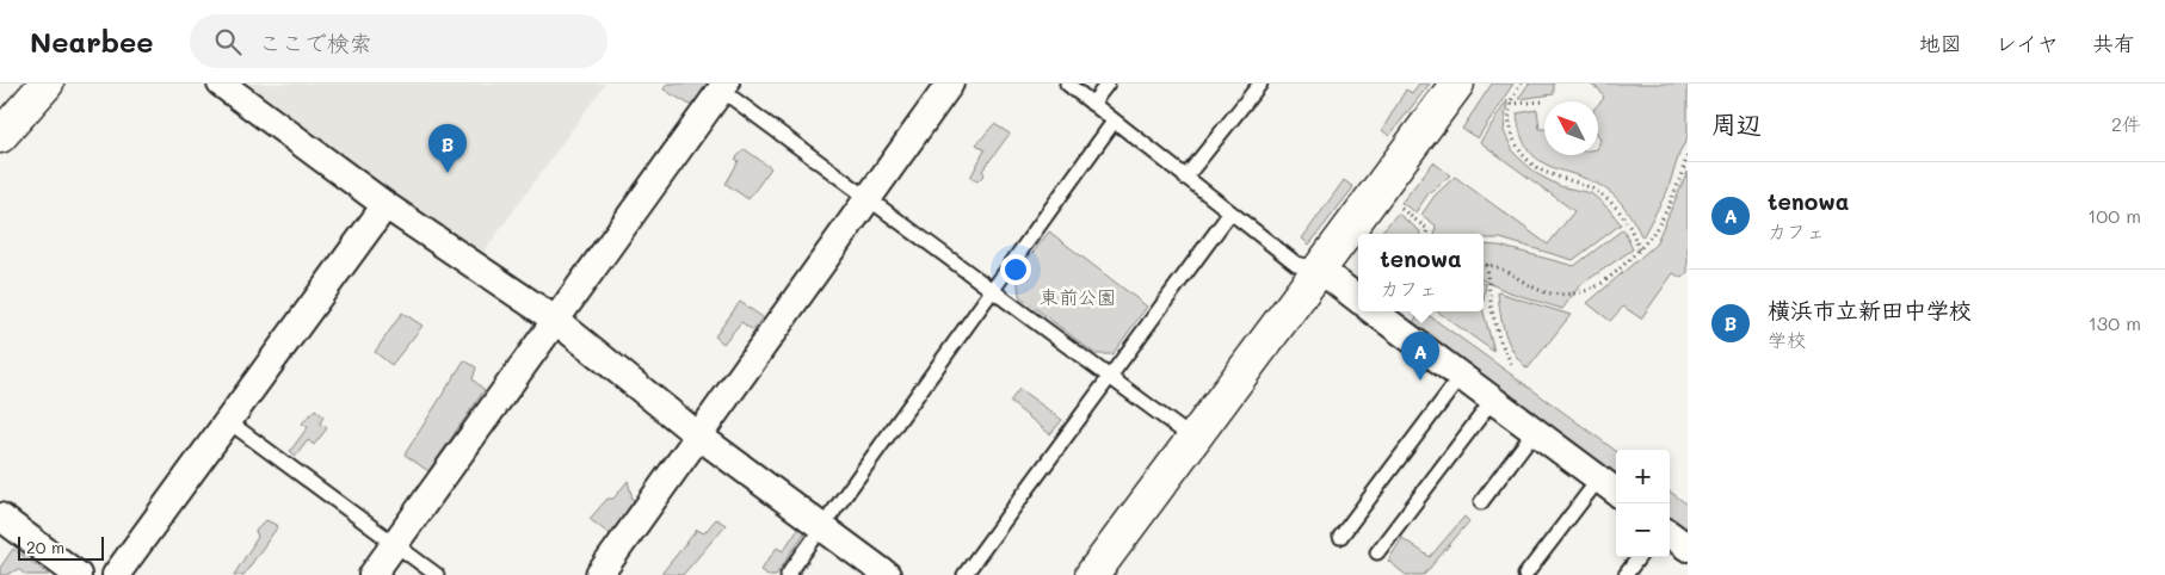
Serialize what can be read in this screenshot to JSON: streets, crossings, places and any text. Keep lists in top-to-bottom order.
{
  "parks": ["東前公園"],
  "scale_bar": "20 m",
  "north": "top left",
  "page": {
    "header": "Nearbee",
    "search": "ここで検索",
    "nav": ["地図", "レイヤ", "共有"],
    "heading": ["周辺", "2件"],
    "pins": ["B", "A"],
    "list": [
      {
        "mark": "A",
        "name": "tenowa",
        "note": "カフェ",
        "value": "100 m"
      },
      {
        "mark": "B",
        "name": "横浜市立新田中学校",
        "note": "学校",
        "value": "130 m"
      }
    ],
    "popup": ["tenowa", "カフェ"],
    "map_buttons": ["+", "−"],
    "scale": "20 m"
  }
}
